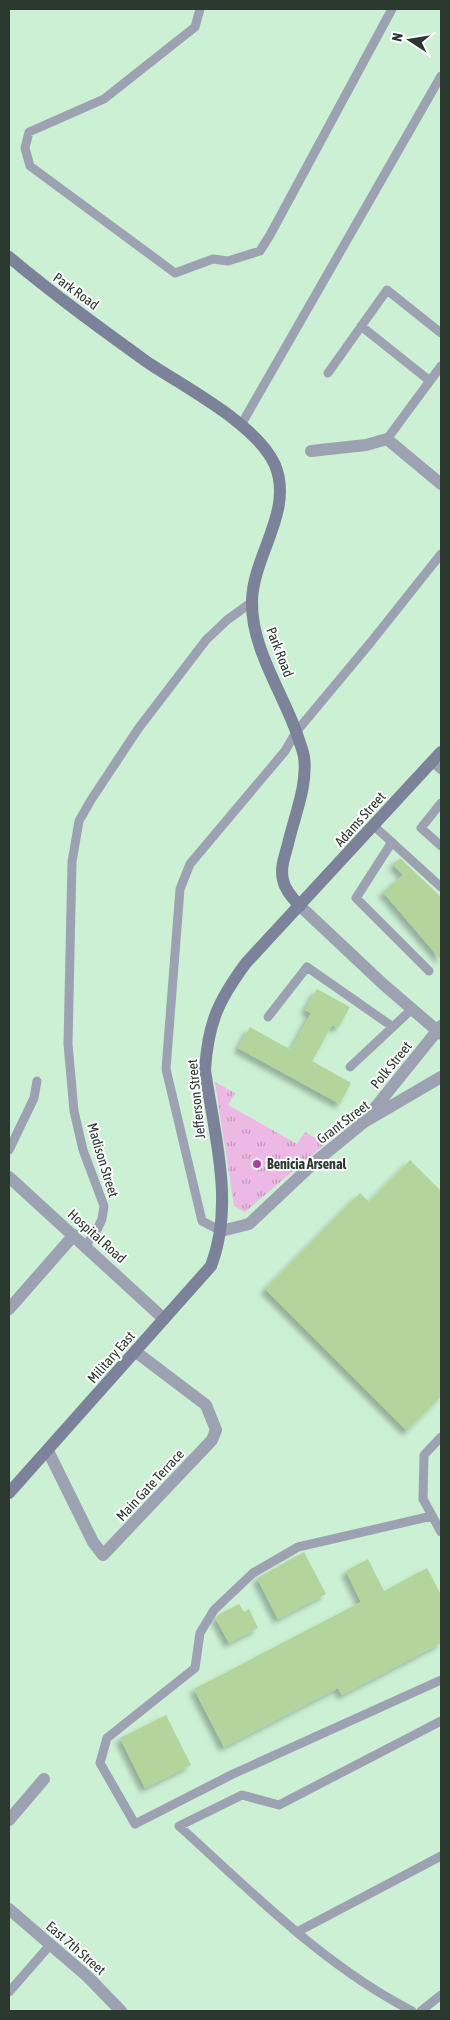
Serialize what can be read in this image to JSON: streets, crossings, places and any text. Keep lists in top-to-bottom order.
{
  "streets": {
    "street": [
      "Park Road",
      "Adams Street",
      "Polk Street",
      "Jefferson Street",
      "Grant Street",
      "Hospital Road",
      "Military East",
      "Main Gate Terrace",
      "East 7th Street"
    ],
    "lane": ["Madison Street"]
  },
  "crossings": [
    ["Park Road", "Adams Street"],
    ["Park Road", "Polk Street"],
    ["Park Road", "Jefferson Street"],
    ["Park Road", "Madison Street"],
    ["Adams Street", "Jefferson Street"],
    ["Polk Street", "Grant Street"],
    ["Jefferson Street", "Grant Street"],
    ["Jefferson Street", "Military East"],
    ["Grant Street", "Military East"],
    ["Madison Street", "Hospital Road"],
    ["Hospital Road", "Military East"],
    ["Military East", "Main Gate Terrace"]
  ],
  "places": ["Benicia Arsenal"],
  "north": "left"
}
